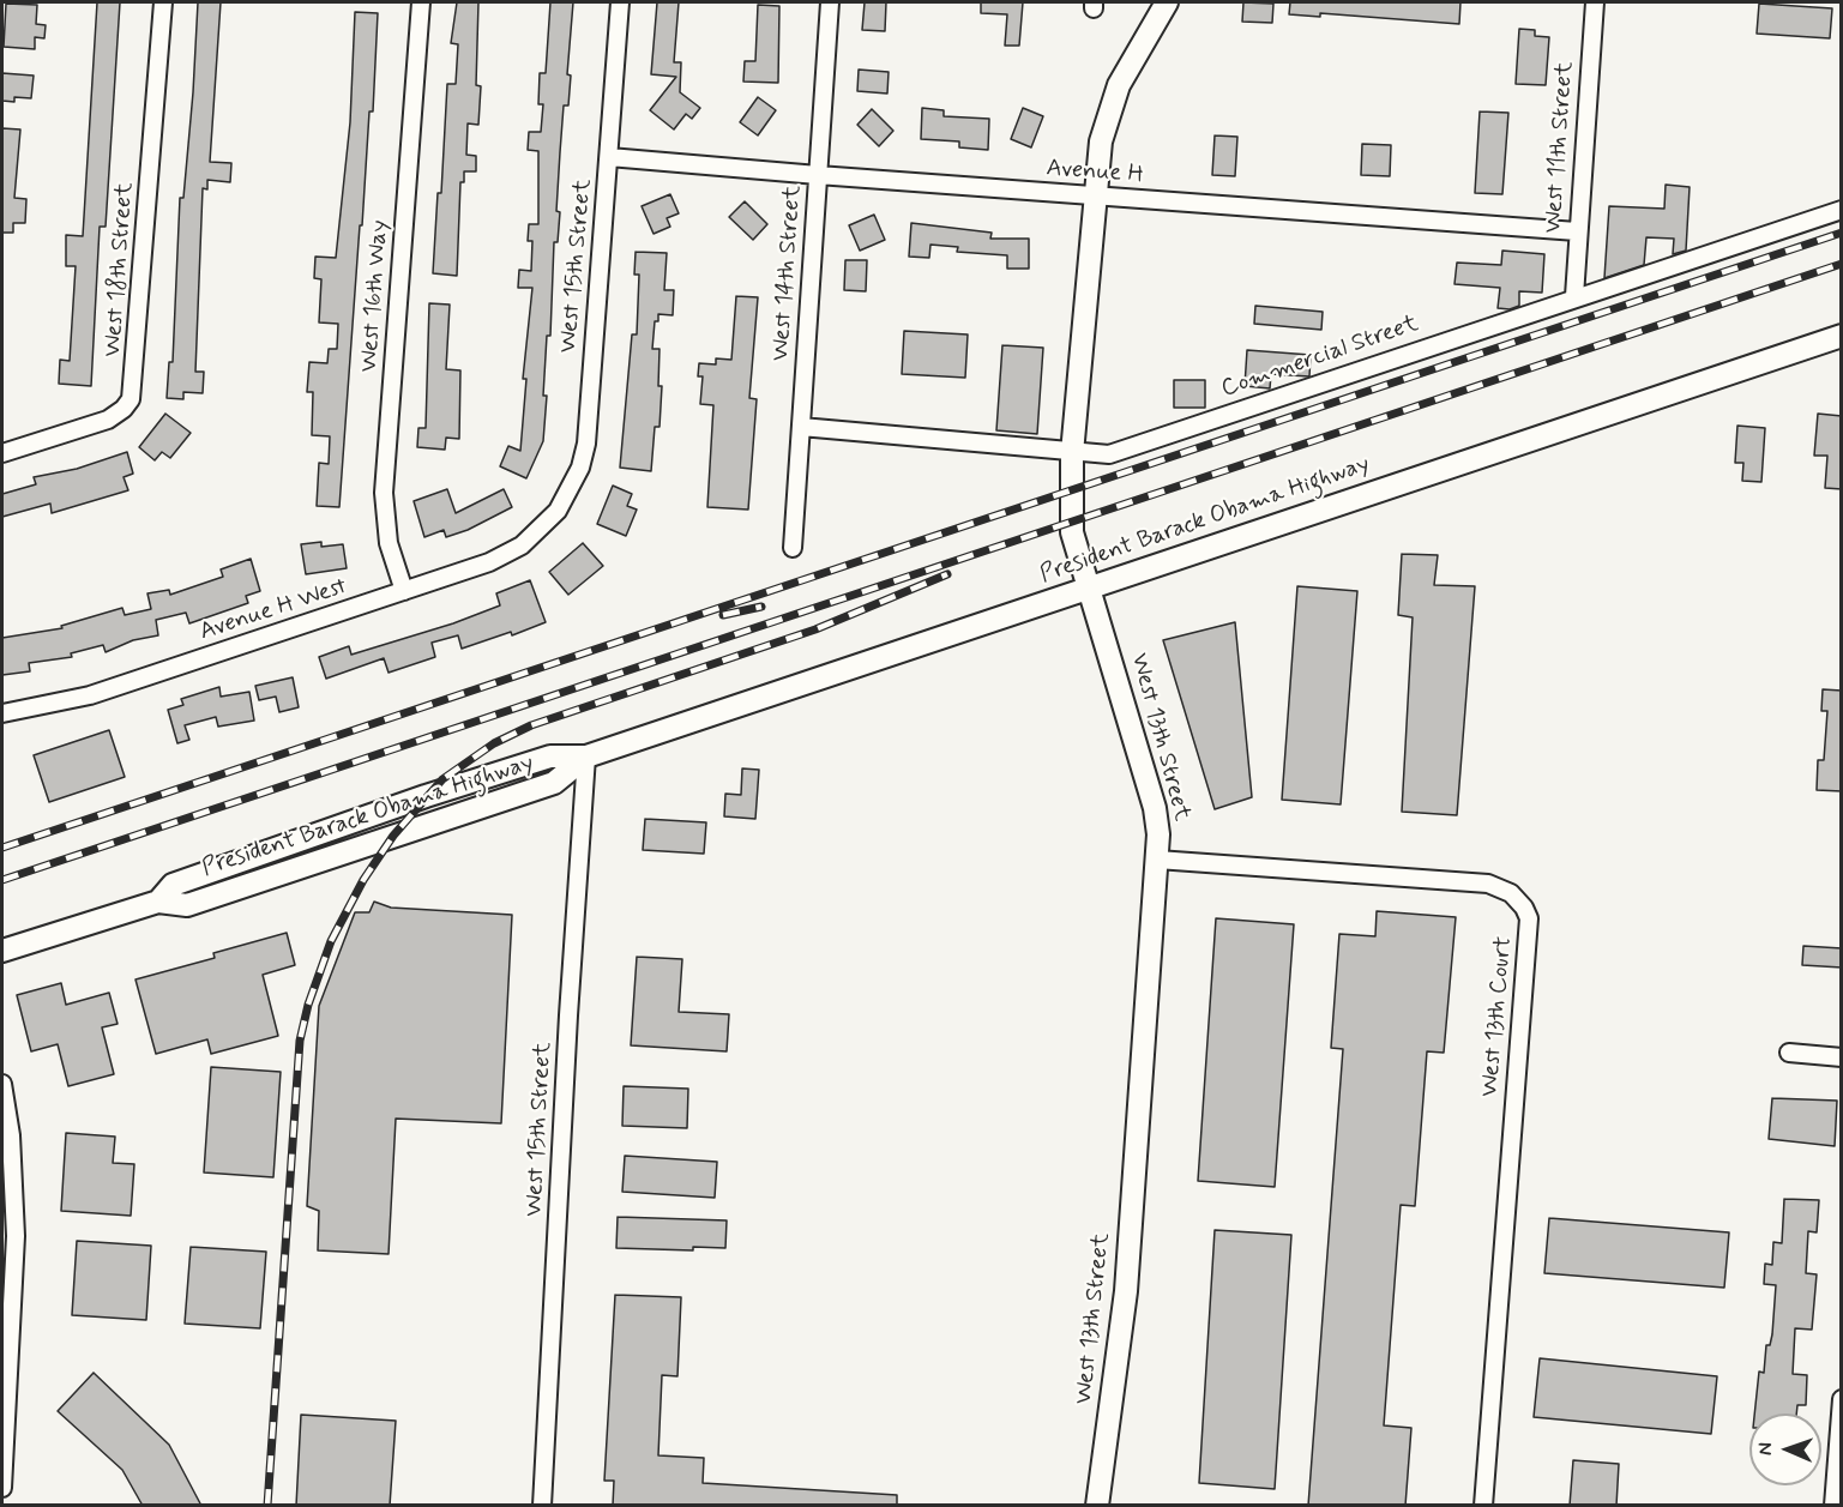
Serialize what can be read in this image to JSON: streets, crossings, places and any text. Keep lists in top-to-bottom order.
{
  "streets": {
    "main road": ["President Barack Obama Highway", "West 13th Street"],
    "street": [
      "West 11th Street",
      "Avenue H",
      "West 15th Street",
      "West 18th Street",
      "West 14th Street",
      "West 16th Way",
      "Commercial Street",
      "Avenue H West",
      "West 13th Court"
    ]
  },
  "crossings": [
    ["West 11th Street", "Avenue H"],
    ["West 11th Street", "Commercial Street"],
    ["Avenue H", "West 15th Street"],
    ["Avenue H", "West 14th Street"],
    ["Avenue H", "West 13th Street"],
    ["West 15th Street", "President Barack Obama Highway"],
    ["West 15th Street", "Avenue H West"],
    ["West 14th Street", "Commercial Street"],
    ["West 16th Way", "Avenue H West"],
    ["Commercial Street", "West 13th Street"],
    ["President Barack Obama Highway", "West 13th Street"],
    ["West 13th Street", "West 13th Court"]
  ],
  "north": "left"
}
